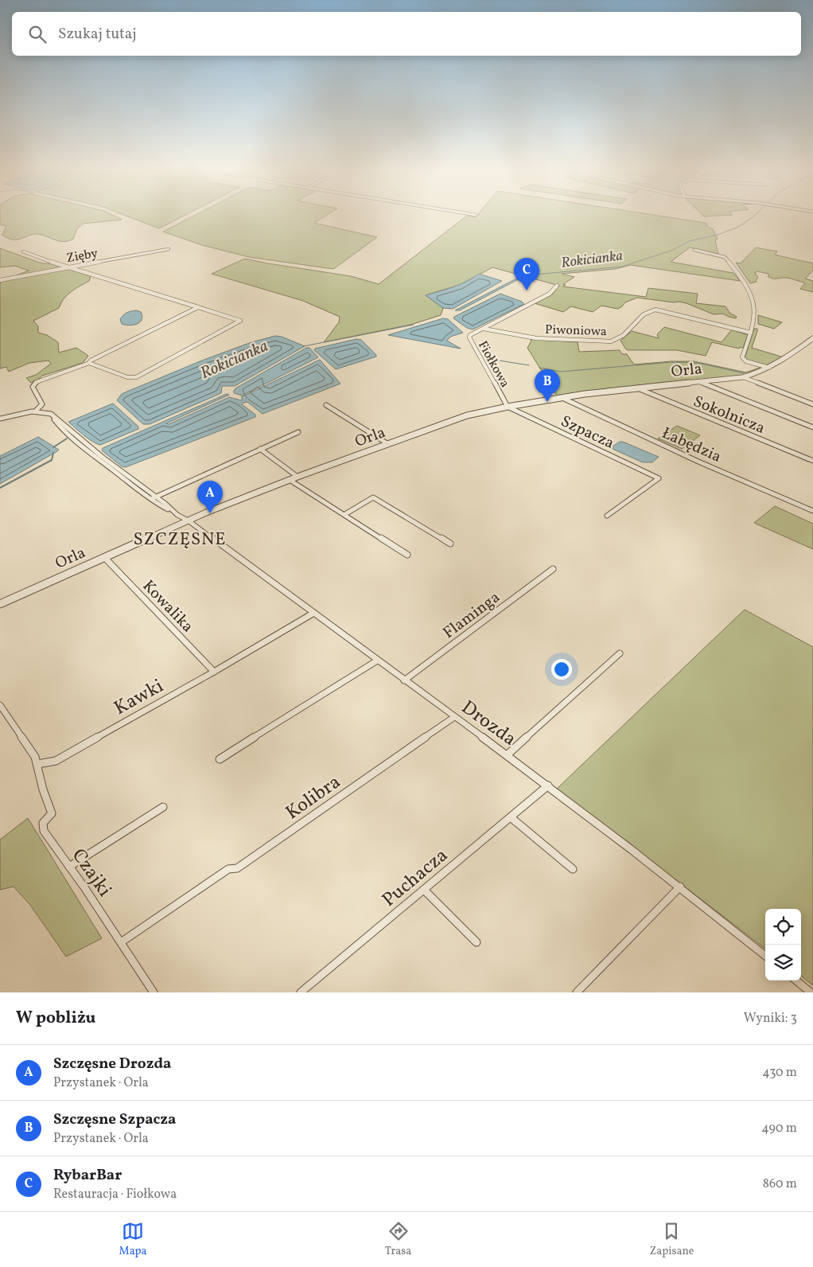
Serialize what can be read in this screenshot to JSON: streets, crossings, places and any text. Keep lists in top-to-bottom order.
{
  "streets": {
    "street": [
      "Zięby",
      "Piwoniowa",
      "Fiołkowa",
      "Orla",
      "Sokolnicza",
      "Szpacza",
      "Łabędzia",
      "Kowalika",
      "Flaminga",
      "Kawki",
      "Drozda",
      "Kolibra",
      "Czajki",
      "Puchacza"
    ]
  },
  "crossings": [
    ["Piwoniowa", "Fiołkowa"],
    ["Fiołkowa", "Orla"],
    ["Fiołkowa", "Szpacza"],
    ["Orla", "Sokolnicza"],
    ["Orla", "Szpacza"],
    ["Orla", "Łabędzia"],
    ["Orla", "Kowalika"],
    ["Orla", "Drozda"],
    ["Kowalika", "Kawki"],
    ["Flaminga", "Drozda"],
    ["Kawki", "Drozda"],
    ["Kawki", "Czajki"],
    ["Drozda", "Kolibra"],
    ["Drozda", "Puchacza"],
    ["Kolibra", "Czajki"]
  ],
  "districts": ["SZCZĘSNE"],
  "water": ["Rokicianka"],
  "page": {
    "search": "Szukaj tutaj",
    "pins": ["C", "B", "A"],
    "heading": ["W pobliżu", "Wyniki: 3"],
    "list": [
      {
        "mark": "A",
        "name": "Szczęsne Drozda",
        "note": "Przystanek · Orla",
        "value": "430 m"
      },
      {
        "mark": "B",
        "name": "Szczęsne Szpacza",
        "note": "Przystanek · Orla",
        "value": "490 m"
      },
      {
        "mark": "C",
        "name": "RybarBar",
        "note": "Restauracja · Fiołkowa",
        "value": "860 m"
      }
    ],
    "nav": ["Mapa", "Trasa", "Zapisane"]
  }
}
